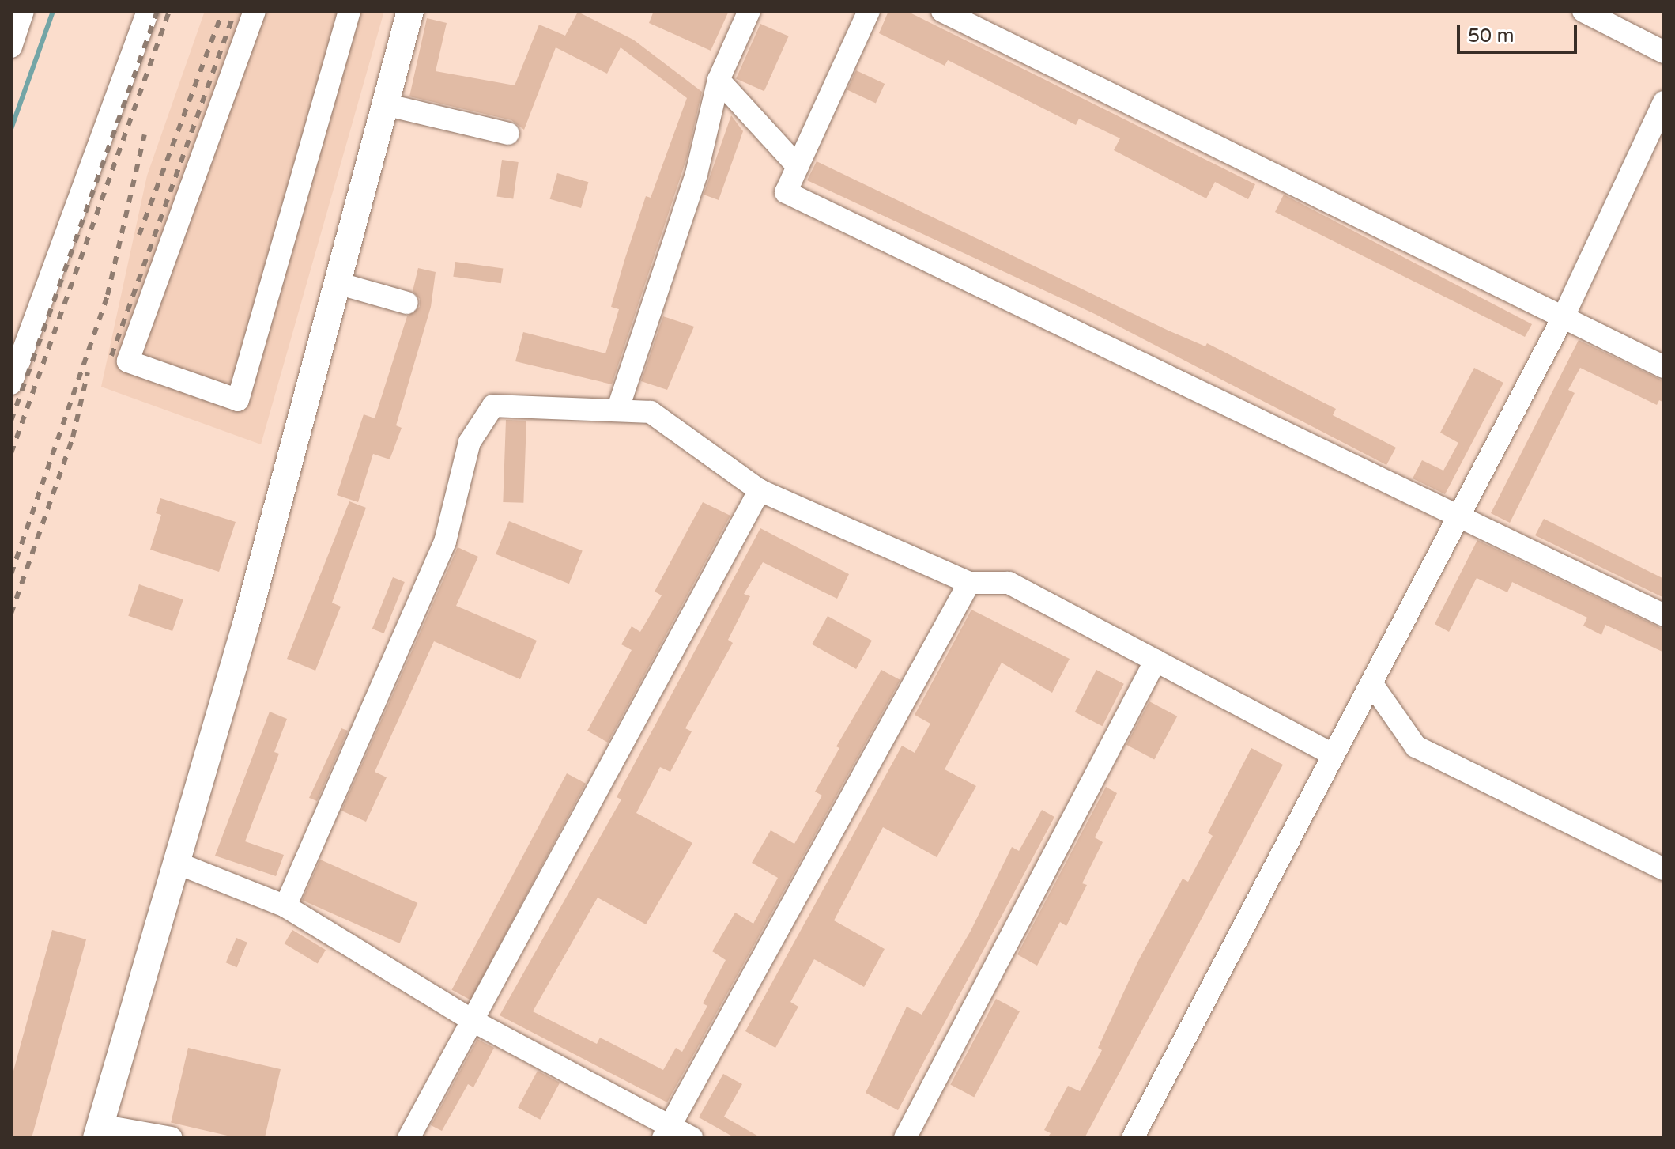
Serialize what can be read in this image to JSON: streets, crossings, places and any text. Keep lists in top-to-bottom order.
{
  "scale_bar": "50 m"
}
